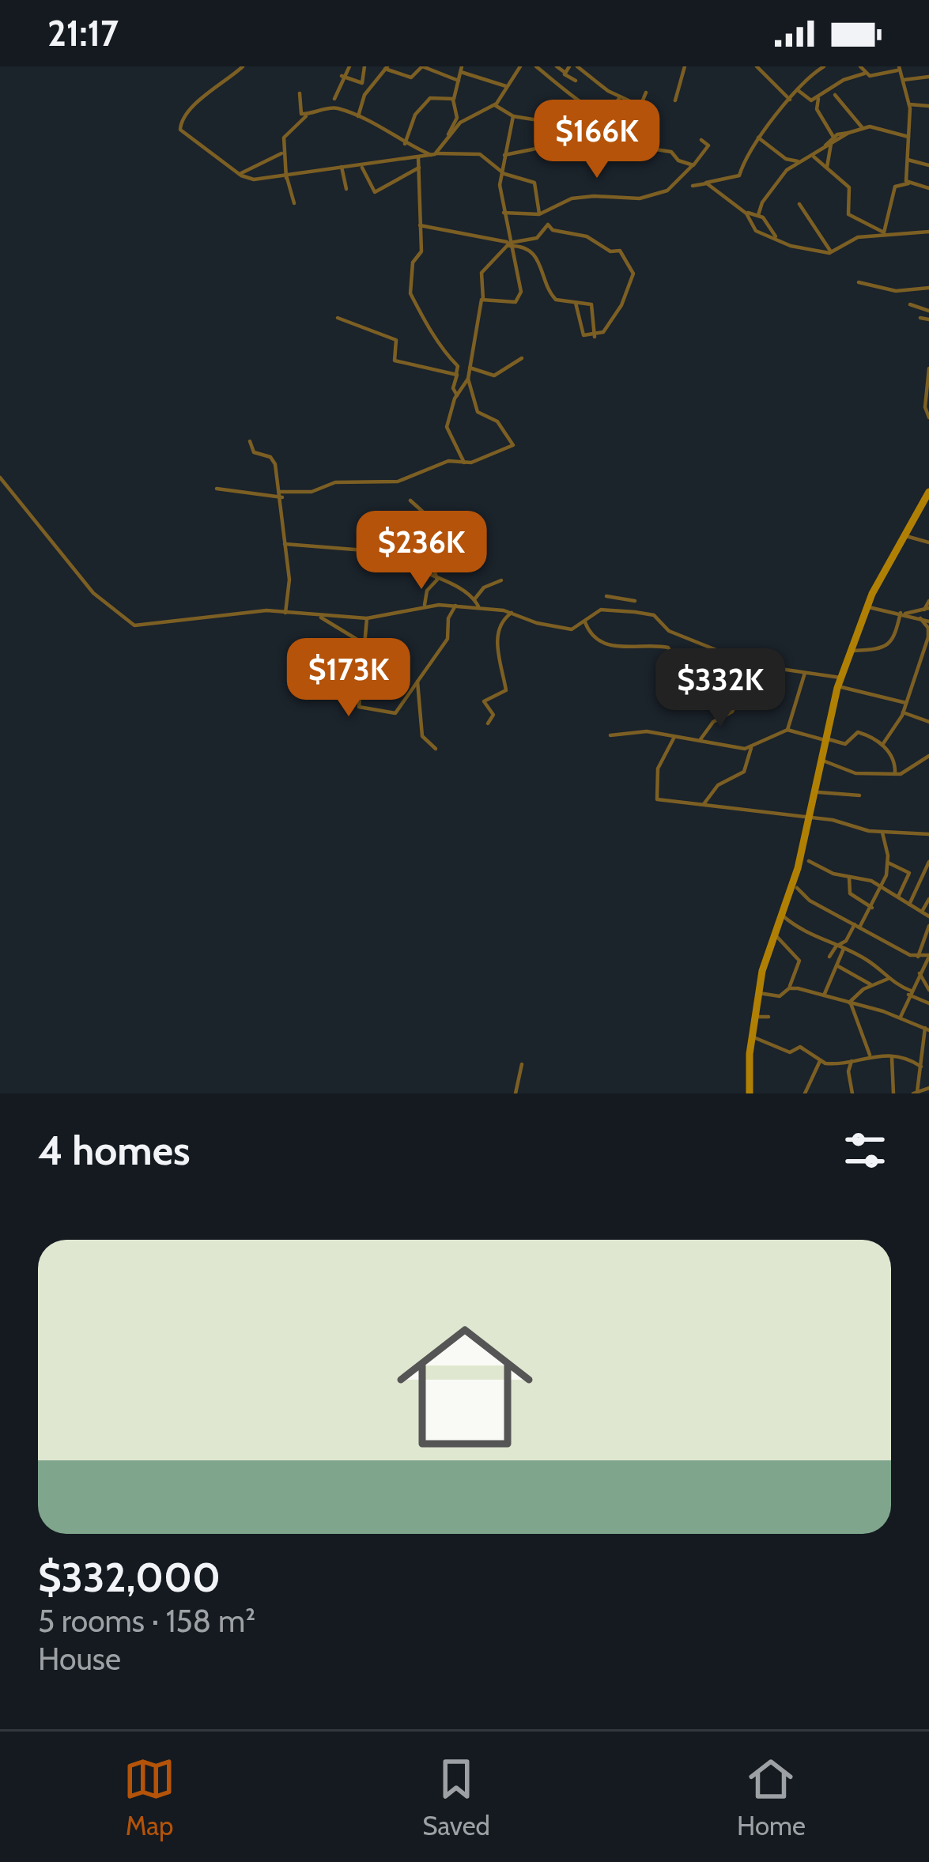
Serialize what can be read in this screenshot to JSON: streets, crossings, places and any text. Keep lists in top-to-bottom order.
{
  "page": {
    "status": "21:17",
    "price": [
      "$166K",
      "$236K",
      "$173K",
      "$332K"
    ],
    "heading": "4 homes",
    "list": [
      {
        "name": "$332,000",
        "note": "5 rooms · 158 m² · House"
      }
    ],
    "tabs": ["Map", "Saved", "Home"]
  }
}
